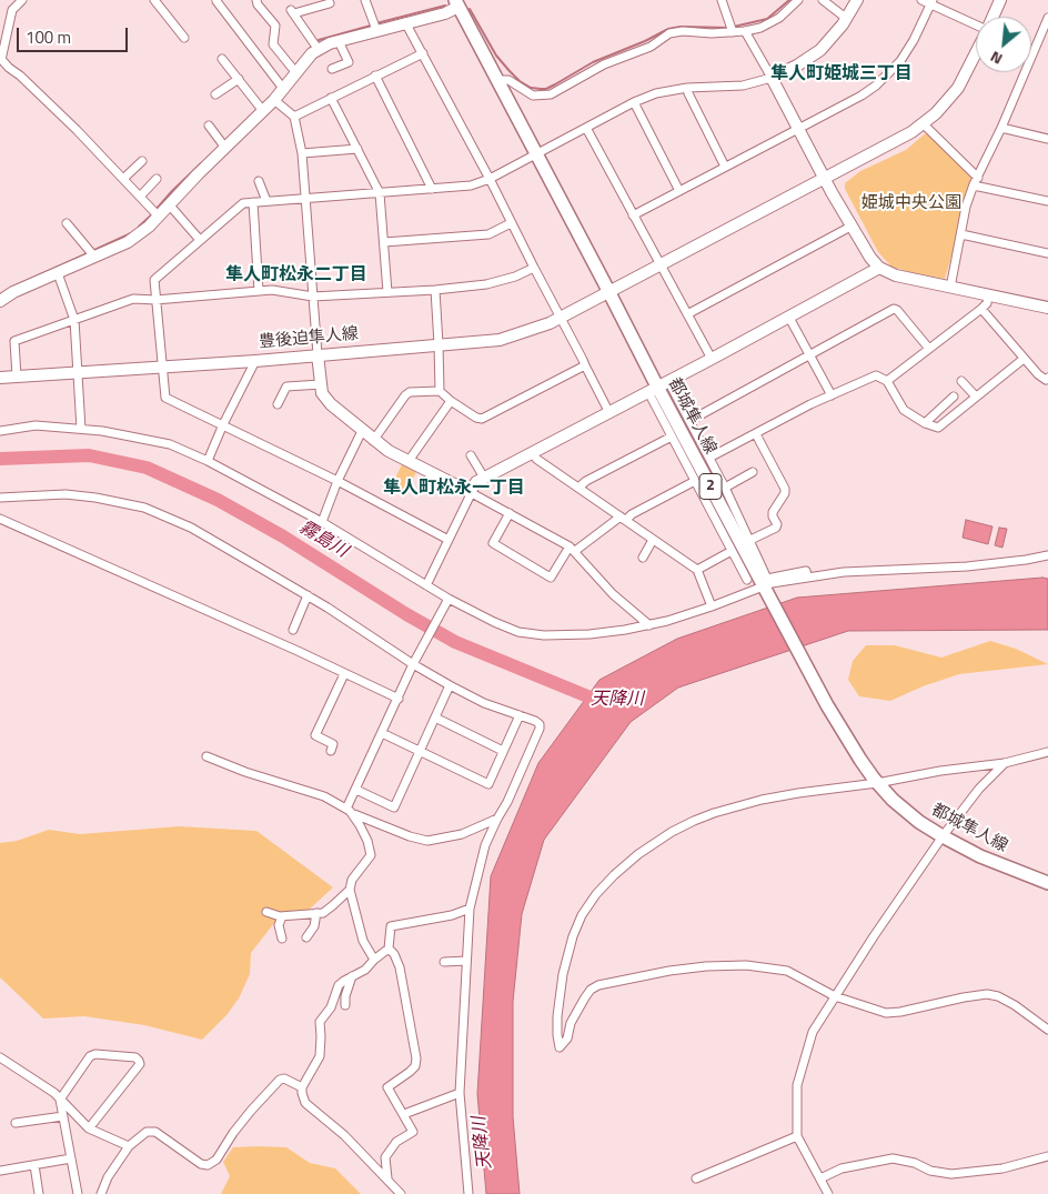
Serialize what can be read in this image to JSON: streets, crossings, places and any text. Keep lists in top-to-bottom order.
{
  "streets": {
    "main road": ["都城隼人線", "2"],
    "street": ["豊後迫隼人線"]
  },
  "crossings": [
    ["豊後迫隼人線", "都城隼人線"]
  ],
  "districts": ["隼人町姫城三丁目", "隼人町松永二丁目", "隼人町松永一丁目"],
  "water": ["霧島川", "天降川"],
  "parks": ["姫城中央公園"],
  "scale_bar": "100 m",
  "north": "bottom left"
}
